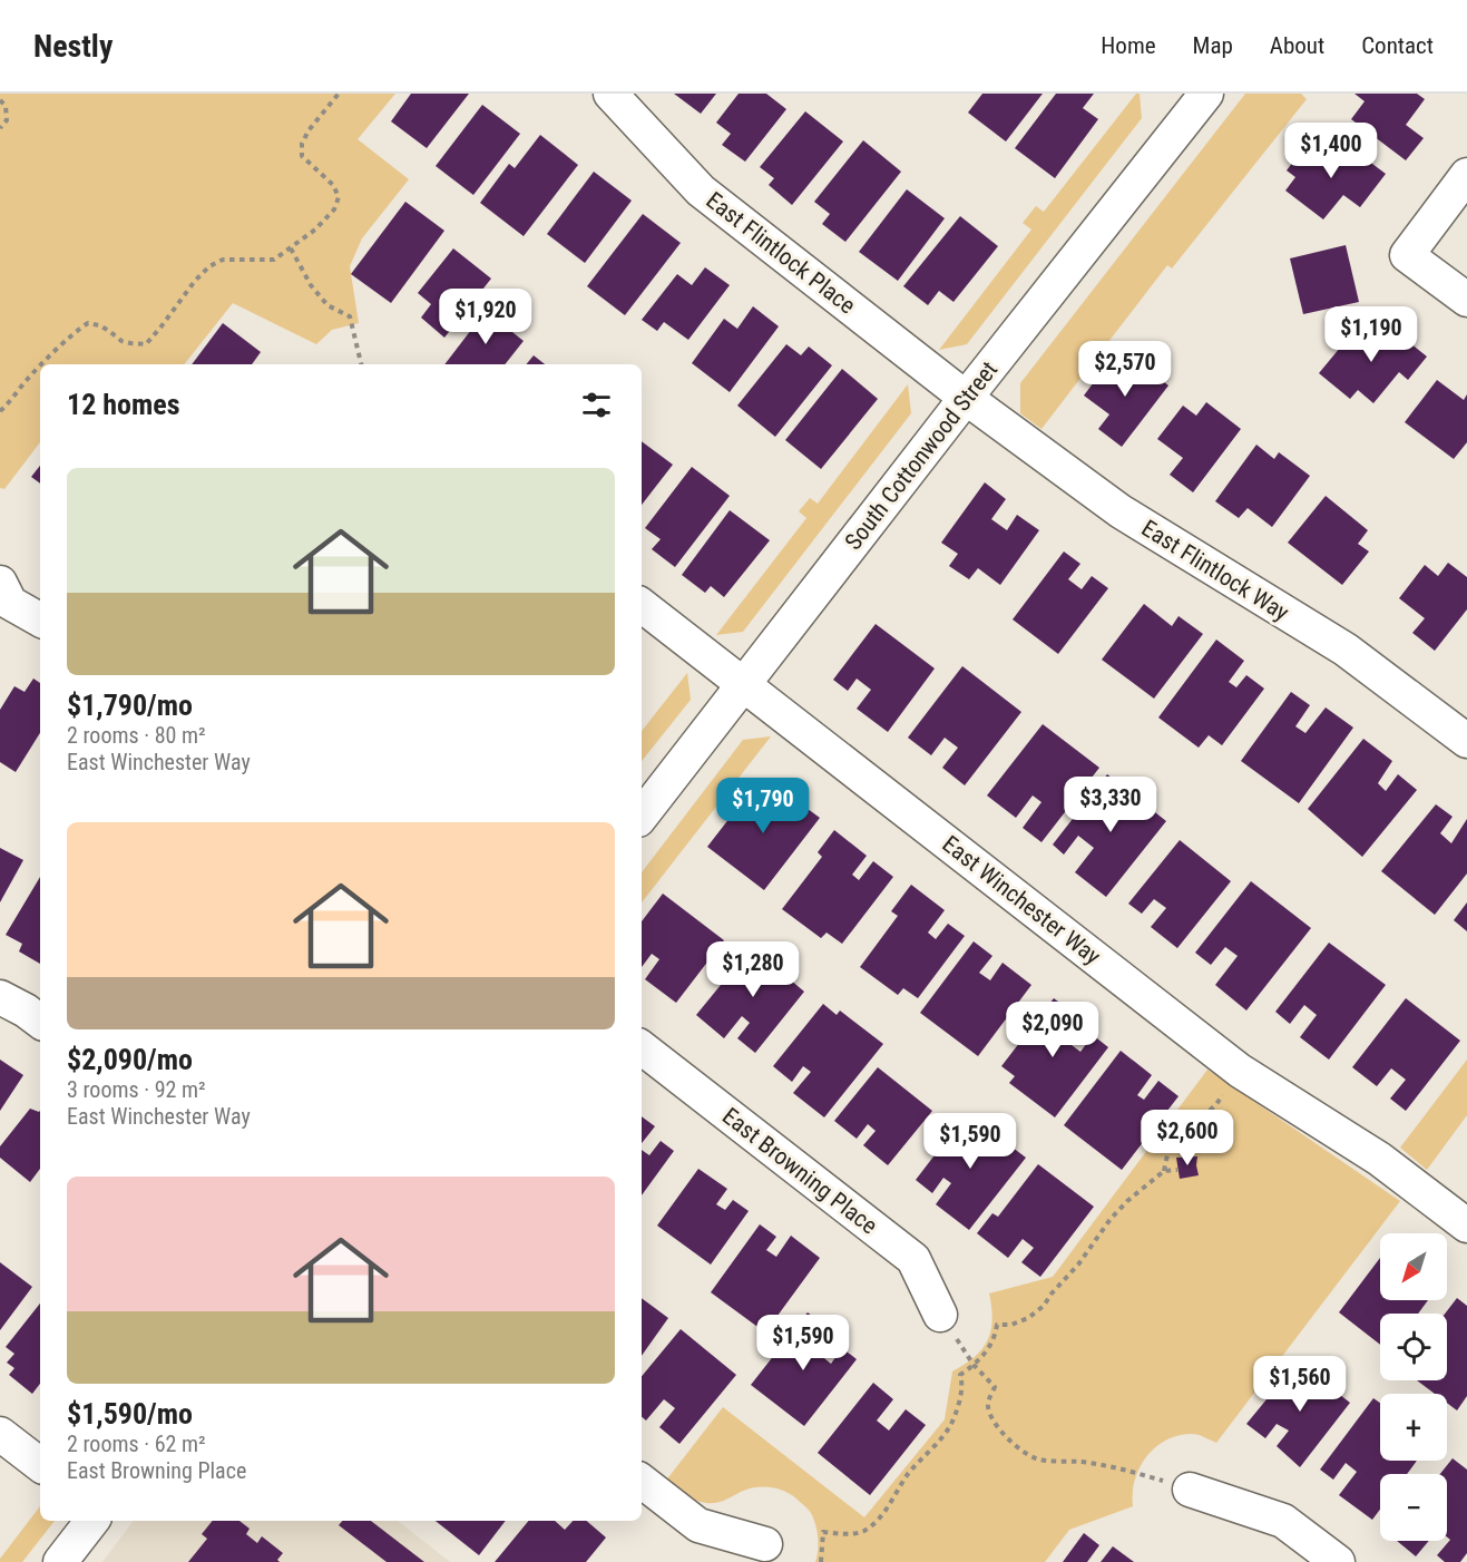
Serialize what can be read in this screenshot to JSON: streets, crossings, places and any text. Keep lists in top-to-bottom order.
{
  "streets": {
    "street": [
      "East Flintlock Place",
      "South Cottonwood Street",
      "East Flintlock Way",
      "East Winchester Way",
      "East Browning Place"
    ]
  },
  "crossings": [
    ["East Flintlock Place", "South Cottonwood Street"],
    ["East Flintlock Place", "East Flintlock Way"],
    ["South Cottonwood Street", "East Flintlock Way"],
    ["South Cottonwood Street", "East Winchester Way"]
  ],
  "north": "bottom left",
  "page": {
    "header": "Nestly",
    "nav": [
      "Home",
      "Map",
      "About",
      "Contact"
    ],
    "price": [
      "$1,400",
      "$1,920",
      "$1,190",
      "$2,570",
      "$3,330",
      "$1,790",
      "$1,280",
      "$2,090",
      "$2,600",
      "$1,590",
      "$1,590",
      "$1,560"
    ],
    "heading": "12 homes",
    "list": [
      {
        "name": "$1,790/mo",
        "note": "2 rooms · 80 m² · East Winchester Way"
      },
      {
        "name": "$2,090/mo",
        "note": "3 rooms · 92 m² · East Winchester Way"
      },
      {
        "name": "$1,590/mo",
        "note": "2 rooms · 62 m² · East Browning Place"
      }
    ],
    "map_buttons": ["+", "−"]
  }
}
